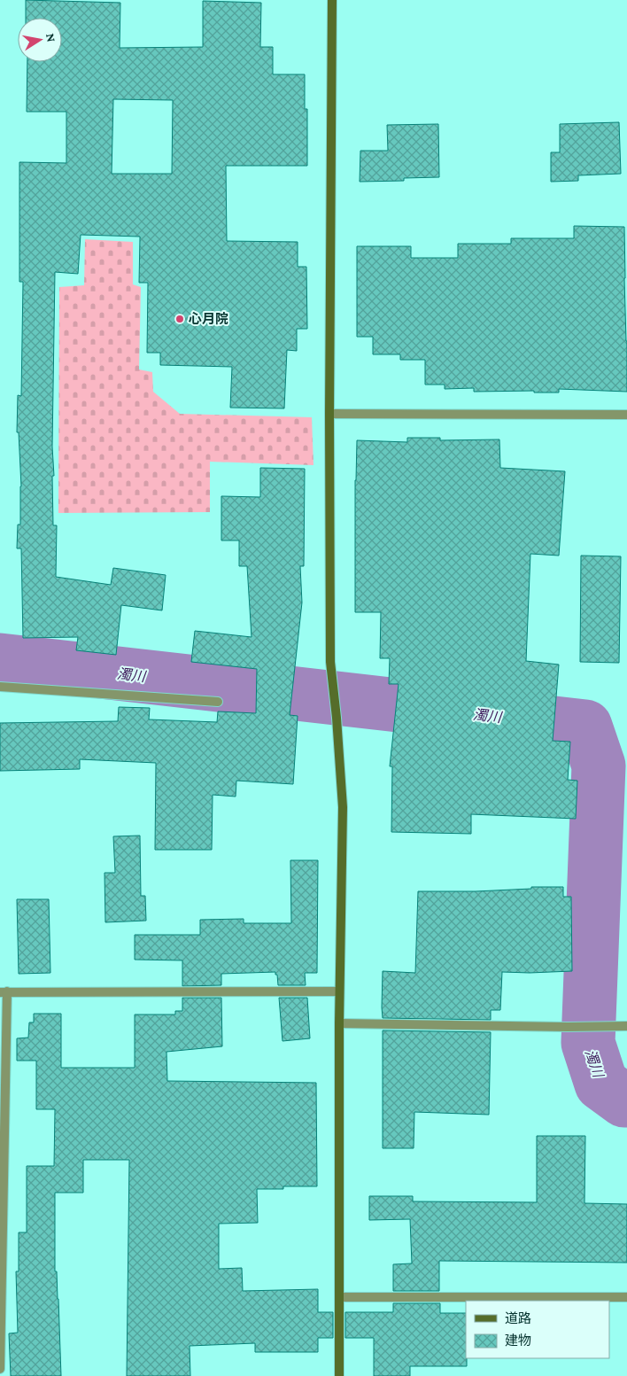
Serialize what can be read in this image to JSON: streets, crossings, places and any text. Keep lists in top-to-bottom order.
{
  "water": ["濁川"],
  "places": ["心月院"],
  "legend": ["道路", "建物"],
  "north": "right"
}
